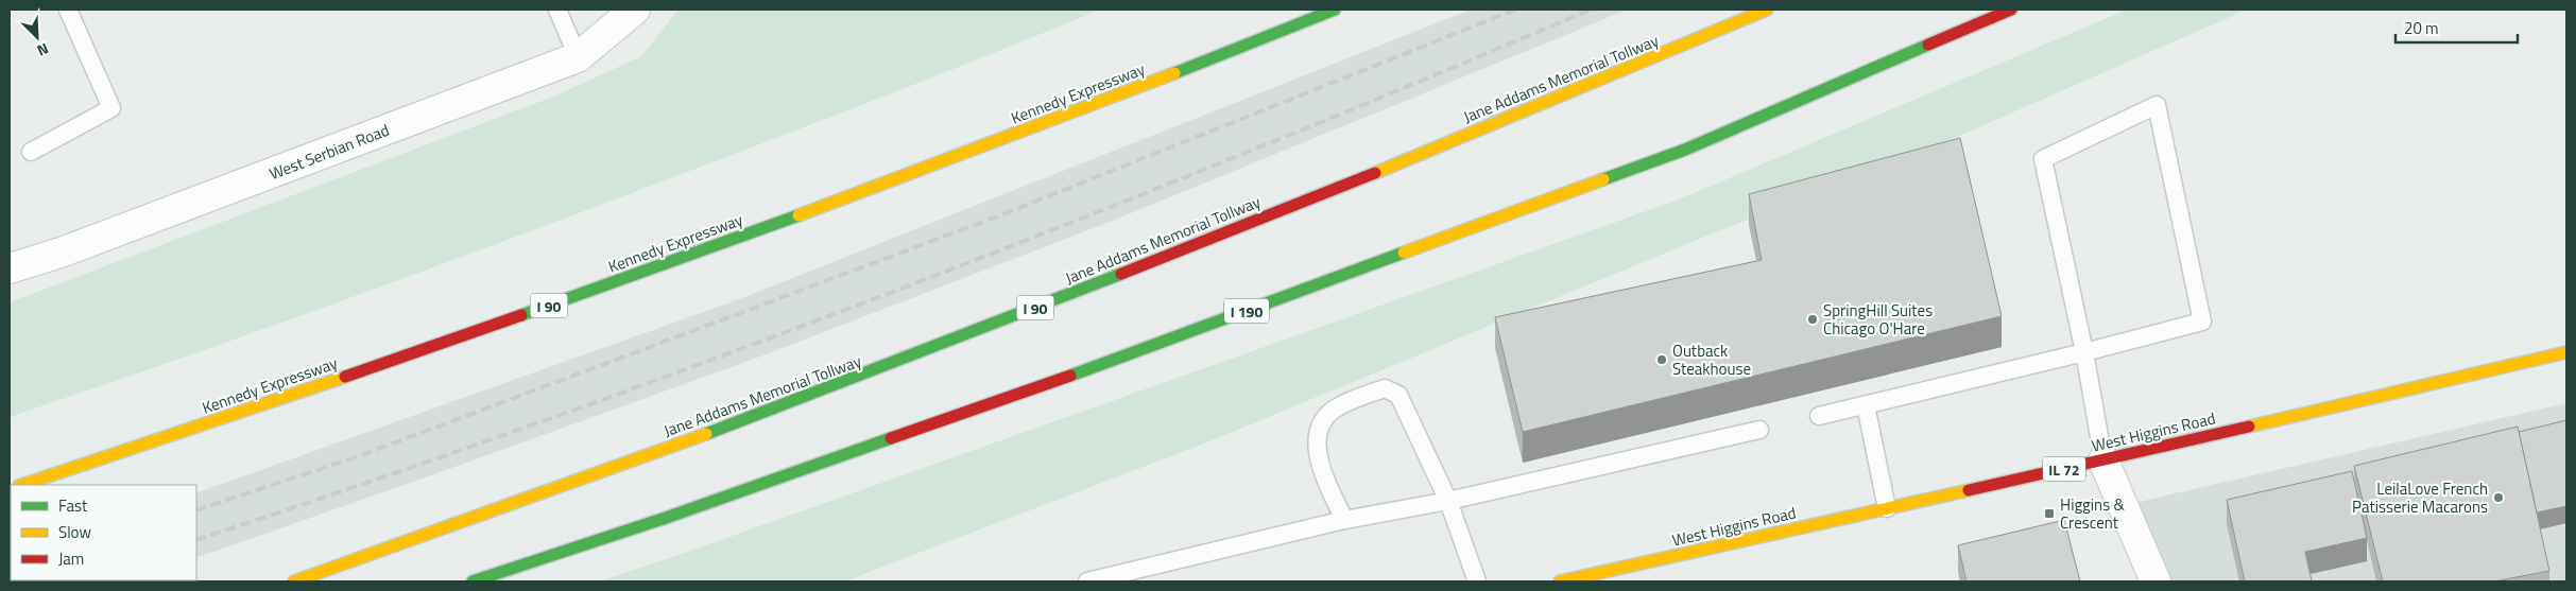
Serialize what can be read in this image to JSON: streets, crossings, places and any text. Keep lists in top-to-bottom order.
{
  "streets": {
    "main road": [
      "Jane Addams Memorial Tollway",
      "Kennedy Expressway",
      "I 90",
      "I 190",
      "West Higgins Road",
      "IL 72"
    ],
    "street": ["West Serbian Road"]
  },
  "places": {
    "other": ["SpringHill Suites Chicago O'Hare", "Outback Steakhouse", "LeilaLove French Patisserie Macarons"],
    "transit": ["Higgins & Crescent"]
  },
  "legend": ["Fast", "Slow", "Jam"],
  "scale_bar": "20 m",
  "north": "bottom right"
}
